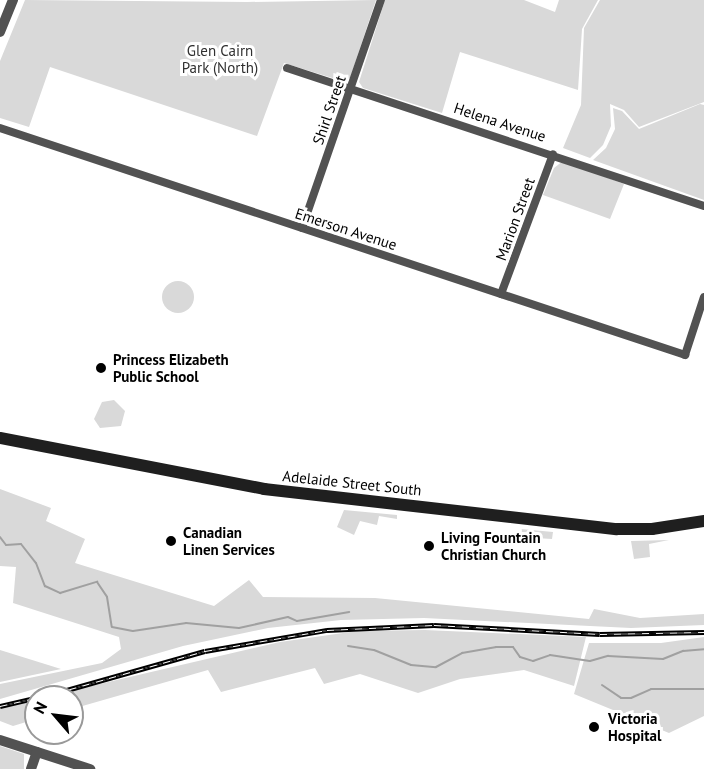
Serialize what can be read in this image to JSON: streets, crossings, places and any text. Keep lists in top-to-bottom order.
{
  "streets": {
    "main road": ["Adelaide Street South"],
    "street": [
      "Shirl Street",
      "Helena Avenue",
      "Marion Street",
      "Emerson Avenue"
    ]
  },
  "crossings": [
    ["Shirl Street", "Helena Avenue"],
    ["Shirl Street", "Emerson Avenue"],
    ["Helena Avenue", "Marion Street"],
    ["Marion Street", "Emerson Avenue"]
  ],
  "parks": ["Glen Cairn Park (North)"],
  "places": [
    "Princess Elizabeth Public School",
    "Canadian Linen Services",
    "Living Fountain Christian Church",
    "Victoria Hospital"
  ],
  "north": "top left"
}
